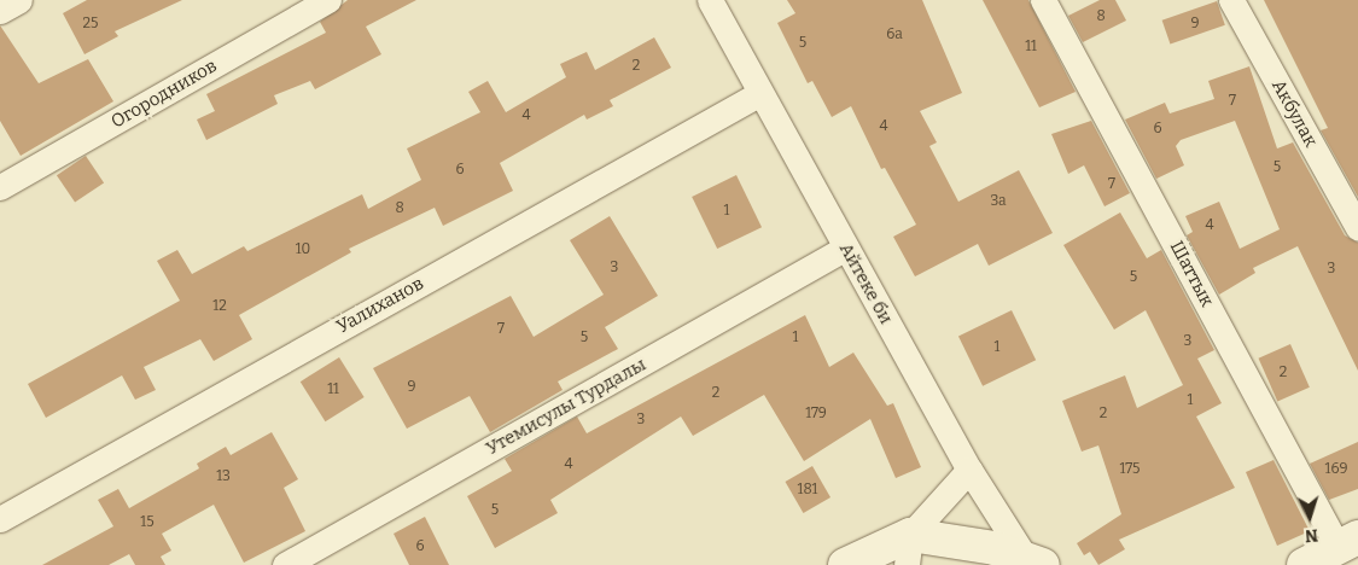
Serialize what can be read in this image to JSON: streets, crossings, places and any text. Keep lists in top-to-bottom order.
{
  "streets": {
    "street": [
      "Огородников",
      "Акбулак",
      "Шаттык",
      "Айтеке би",
      "Уалиханов",
      "Утемисулы Турдалы"
    ]
  },
  "crossings": [
    ["Айтеке би", "Уалиханов"],
    ["Айтеке би", "Утемисулы Турдалы"]
  ],
  "house_numbers": [
    "8",
    "25",
    "9",
    "6а",
    "5",
    "11",
    "2",
    "7",
    "4",
    "4",
    "6",
    "5",
    "6",
    "7",
    "3а",
    "8",
    "1",
    "4",
    "10",
    "3",
    "3",
    "5",
    "12",
    "7",
    "5",
    "1",
    "3",
    "1",
    "2",
    "9",
    "11",
    "2",
    "1",
    "179",
    "2",
    "3",
    "4",
    "175",
    "169",
    "13",
    "181",
    "5",
    "15",
    "6"
  ],
  "north": "bottom"
}
